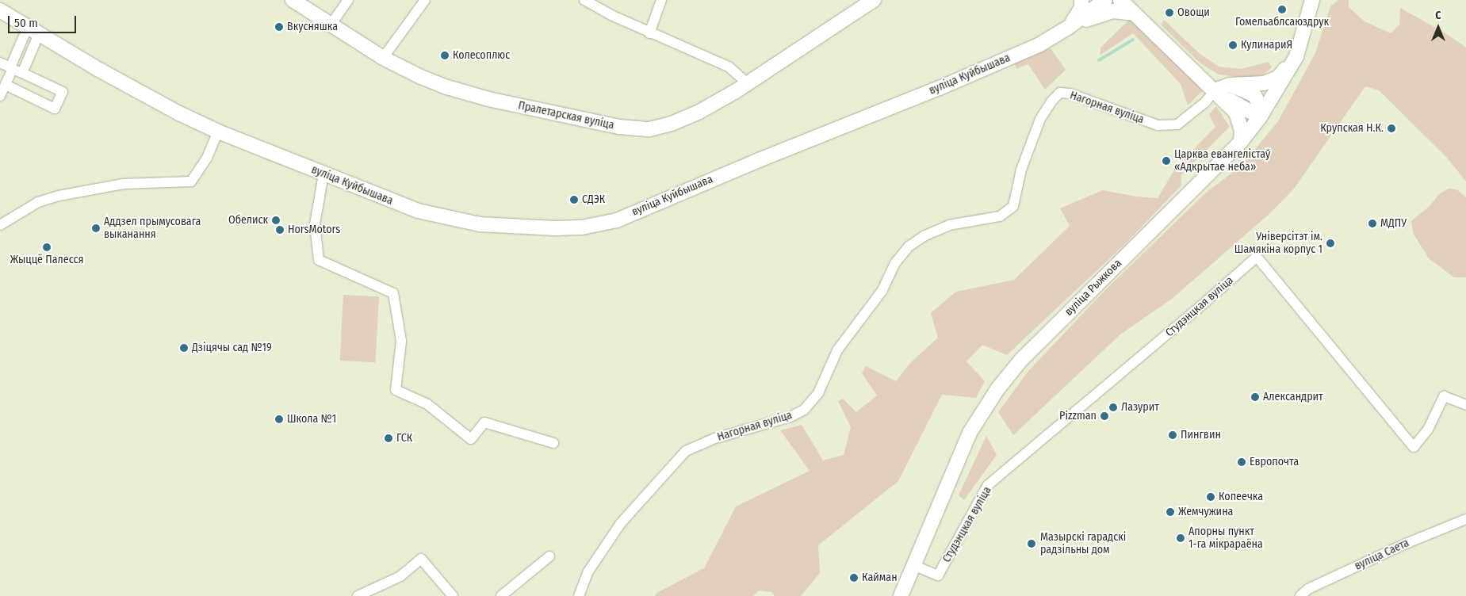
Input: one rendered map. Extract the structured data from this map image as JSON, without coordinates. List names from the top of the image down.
{
  "streets": {
    "main road": ["вуліца Куйбышава", "Пралетарская вуліца", "вуліца Рыжкова"],
    "street": ["Нагорная вуліца", "Студэнцкая вуліца", "вуліца Саета"]
  },
  "crossings": [
    ["вуліца Рыжкова", "Студэнцкая вуліца"]
  ],
  "places": [
    "Гомельаблсаюздрук",
    "Овощи",
    "Вкусняшка",
    "КулинариЯ",
    "Колесоплюс",
    "Крупская Н.К.",
    "Царква евангелістаў «Адкрытае неба»",
    "СДЭК",
    "Обелиск",
    "МДПУ",
    "Аддзел прымусовага выканання",
    "HorsMotors",
    "Універсітэт ім. Шамякіна корпус 1",
    "Жыццё Палесся",
    "Дзіцячы сад №19",
    "Александрит",
    "Лазурит",
    "Pizzman",
    "Школа №1",
    "Пингвин",
    "ГСК",
    "Европочта",
    "Копеечка",
    "Жемчужина",
    "Апорны пункт 1-га мікрараёна",
    "Мазырскі гарадскі радзільны дом",
    "Кайман"
  ],
  "scale_bar": "50 m",
  "north": "top"
}
